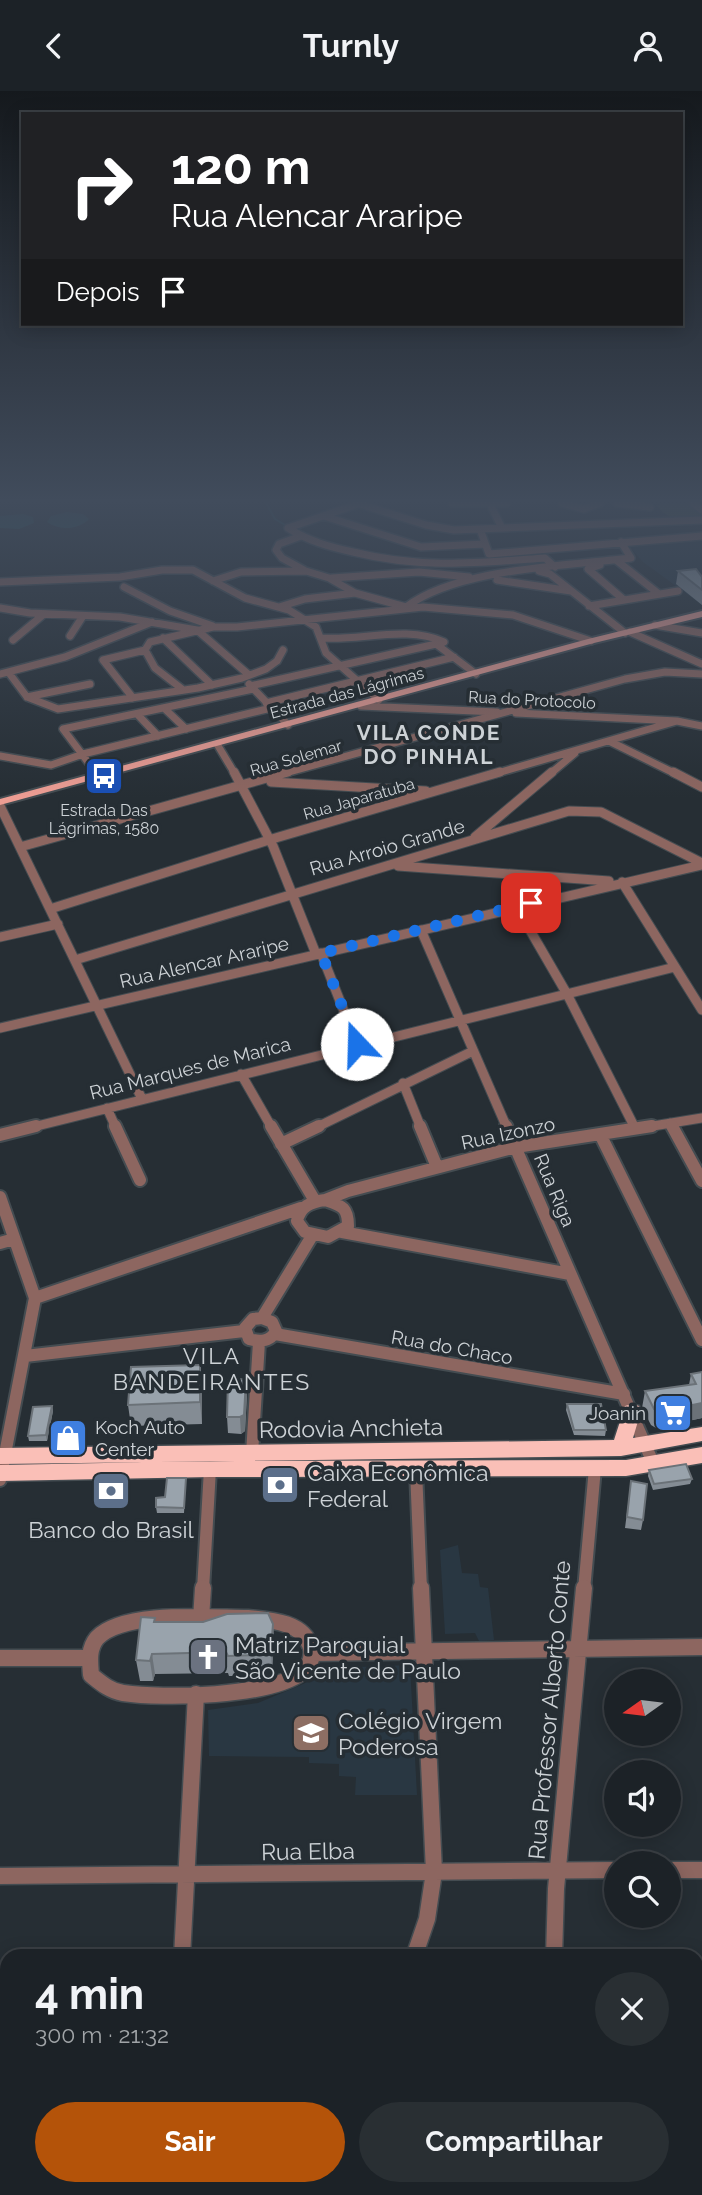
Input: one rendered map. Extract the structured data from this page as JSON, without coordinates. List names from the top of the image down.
{
  "streets": {
    "highway": ["Rodovia Anchieta"],
    "main road": ["Estrada das Lágrimas"],
    "street": [
      "Rua do Protocolo",
      "Rua Solemar",
      "Rua Japaratuba",
      "Rua Arroio Grande",
      "Rua Alencar Araripe",
      "Rua Marques de Marica",
      "Rua Izonzo",
      "Rua Riga",
      "Rua do Chaco",
      "Rua Professor Alberto Conte",
      "Rua Elba"
    ]
  },
  "crossings": [
    ["Estrada das Lágrimas", "Rua do Protocolo"],
    ["Rua do Protocolo", "Rua Solemar"],
    ["Rua do Protocolo", "Rua Japaratuba"],
    ["Rua Arroio Grande", "Rua Alencar Araripe"],
    ["Rua Alencar Araripe", "Rua Riga"],
    ["Rua Marques de Marica", "Rua Riga"],
    ["Rua Izonzo", "Rua Riga"],
    ["Rua Riga", "Rua do Chaco"],
    ["Rua Riga", "Rodovia Anchieta"],
    ["Rodovia Anchieta", "Rua Professor Alberto Conte"],
    ["Rua Professor Alberto Conte", "Rua Elba"]
  ],
  "districts": ["VILA CONDE DO PINHAL", "VILA BANDEIRANTES"],
  "places": {
    "bus stop": ["Estrada Das Lágrimas, 1580"],
    "supermarket": ["Joanin"],
    "shop": ["Koch Auto Center"],
    "bank": ["Caixa Econômica Federal", "Banco do Brasil"],
    "church": ["Matriz Paroquial São Vicente de Paulo"],
    "school or university": ["Colégio Virgem Poderosa"]
  },
  "north": "left",
  "page": {
    "header": "Turnly",
    "turn": ["120 m", "Rua Alencar Araripe"],
    "then": "Depois",
    "heading": ["4 min", "300 m · 21:32"],
    "buttons": ["Sair", "Compartilhar"]
  }
}
